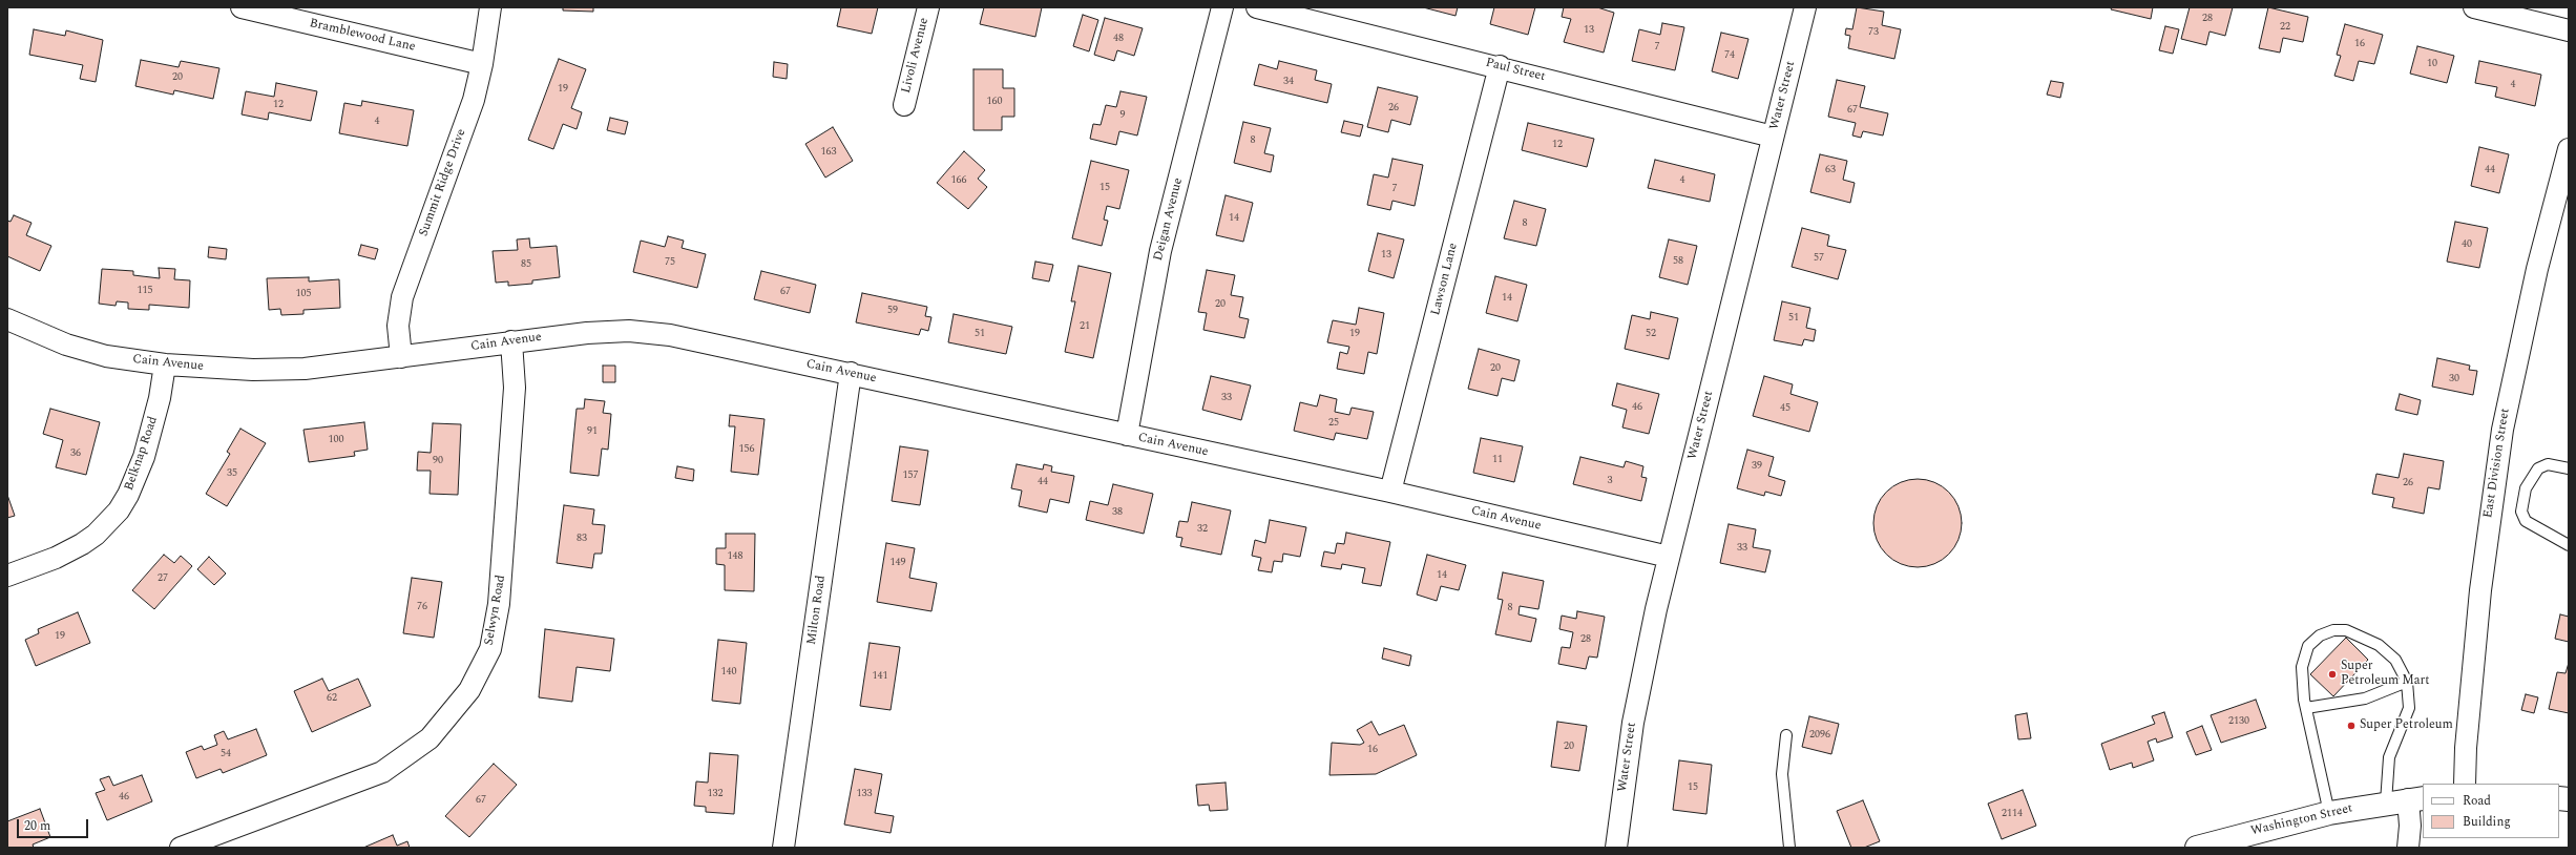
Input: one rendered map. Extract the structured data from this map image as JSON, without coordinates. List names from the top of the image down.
{
  "streets": {
    "main road": ["Washington Street"],
    "street": [
      "Bramblewood Lane",
      "Livoli Avenue",
      "Paul Street",
      "Water Street",
      "Summit Ridge Drive",
      "Deigan Avenue",
      "Lawson Lane",
      "Cain Avenue",
      "Belknap Road",
      "East Division Street",
      "Selwyn Road",
      "Milton Road"
    ]
  },
  "crossings": [
    ["Bramblewood Lane", "Summit Ridge Drive"],
    ["Paul Street", "Water Street"],
    ["Paul Street", "Lawson Lane"],
    ["Water Street", "Cain Avenue"],
    ["Summit Ridge Drive", "Cain Avenue"],
    ["Deigan Avenue", "Cain Avenue"],
    ["Lawson Lane", "Cain Avenue"],
    ["Cain Avenue", "Belknap Road"],
    ["Cain Avenue", "Selwyn Road"],
    ["Cain Avenue", "Milton Road"]
  ],
  "places": ["Super Petroleum Mart", "Super Petroleum"],
  "house_numbers": [
    "28",
    "22",
    "13",
    "73",
    "48",
    "16",
    "7",
    "74",
    "10",
    "20",
    "34",
    "4",
    "19",
    "160",
    "12",
    "26",
    "67",
    "9",
    "4",
    "8",
    "12",
    "163",
    "63",
    "44",
    "166",
    "4",
    "15",
    "7",
    "14",
    "8",
    "40",
    "13",
    "57",
    "58",
    "75",
    "85",
    "115",
    "67",
    "105",
    "14",
    "20",
    "59",
    "51",
    "21",
    "51",
    "19",
    "52",
    "20",
    "30",
    "33",
    "46",
    "45",
    "25",
    "91",
    "100",
    "156",
    "36",
    "11",
    "90",
    "39",
    "35",
    "157",
    "3",
    "44",
    "26",
    "38",
    "32",
    "83",
    "33",
    "148",
    "149",
    "14",
    "27",
    "76",
    "8",
    "19",
    "28",
    "140",
    "141",
    "62",
    "2130",
    "2096",
    "20",
    "16",
    "54",
    "15",
    "132",
    "133",
    "46",
    "67",
    "2114"
  ],
  "legend": ["Road", "Building"],
  "scale_bar": "20 m"
}
